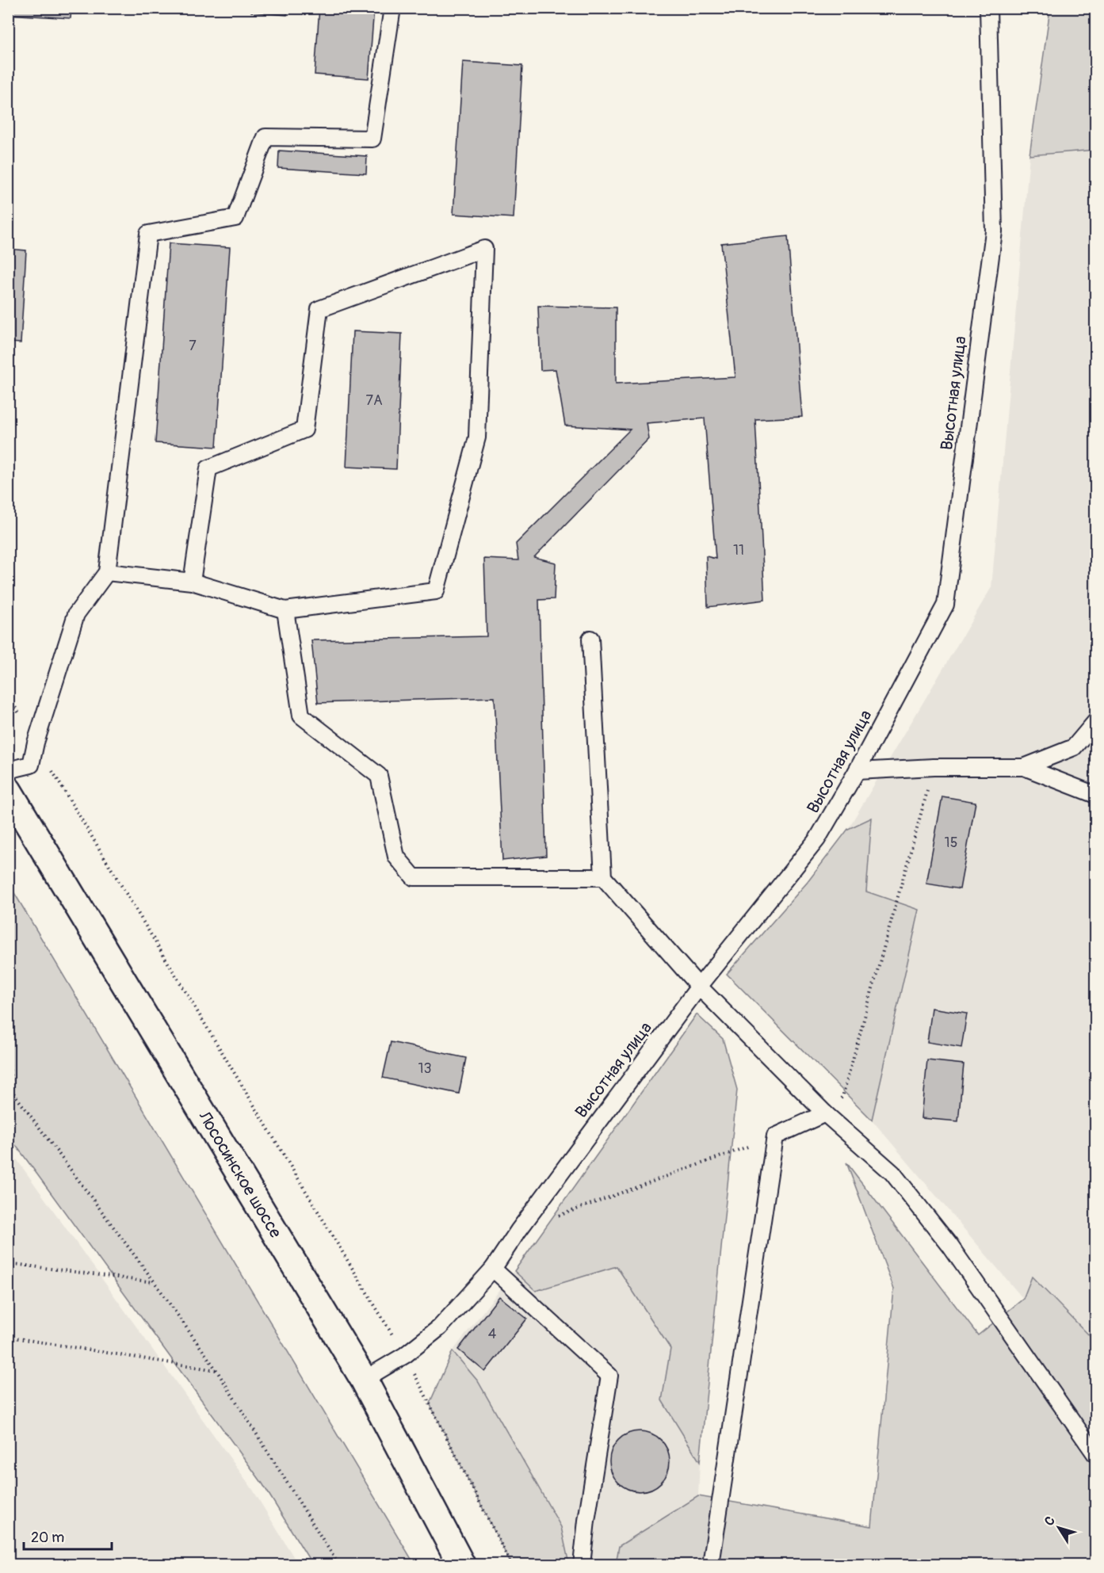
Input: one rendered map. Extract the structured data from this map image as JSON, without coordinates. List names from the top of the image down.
{
  "streets": {
    "main road": ["Лососинское шоссе"],
    "lane": ["Высотная улица"]
  },
  "crossings": [
    ["Высотная улица", "Лососинское шоссе"]
  ],
  "house_numbers": [
    "7",
    "7А",
    "11",
    "15",
    "13",
    "4"
  ],
  "scale_bar": "20 m",
  "north": "top left"
}
